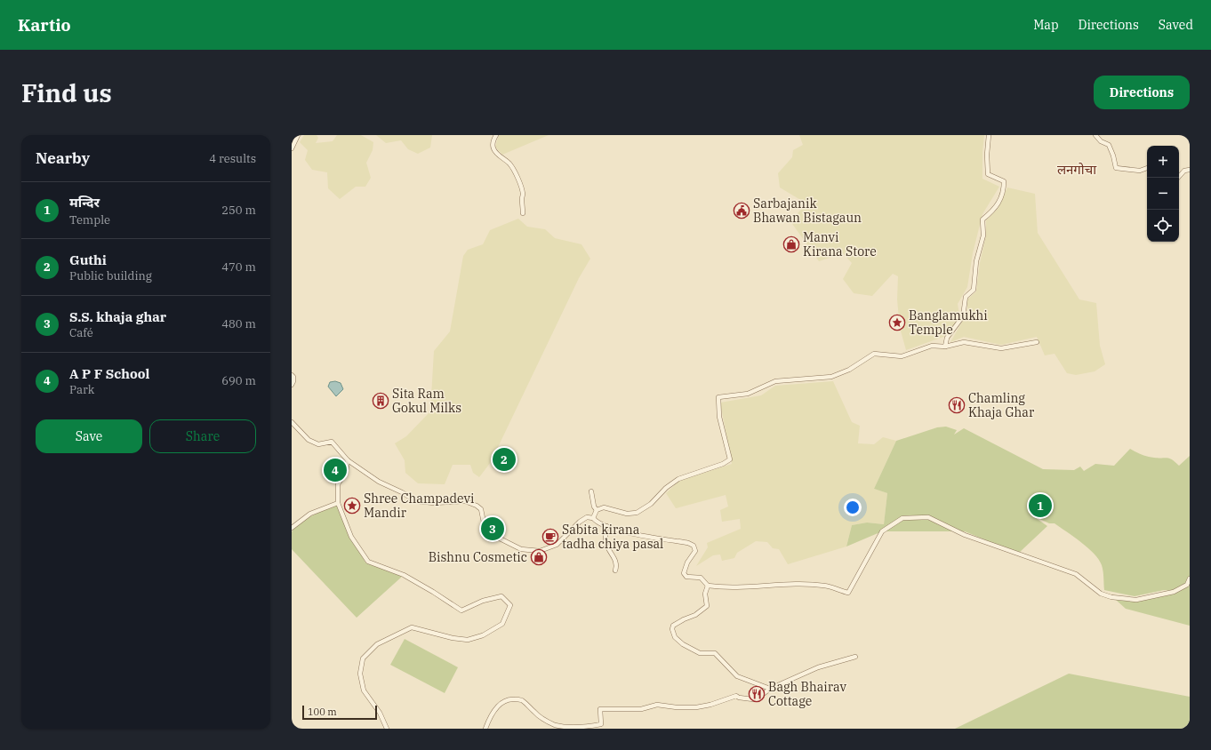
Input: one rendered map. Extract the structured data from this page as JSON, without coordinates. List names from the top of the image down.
{
  "districts": ["लनगोचा"],
  "places": {
    "public building": ["Sarbajanik Bhawan Bistagaun"],
    "shop": ["Manvi Kirana Store", "Bishnu Cosmetic"],
    "place": ["Banglamukhi Temple", "Shree Champadevi Mandir"],
    "building": ["Sita Ram Gokul Milks"],
    "restaurant": ["Chamling Khaja Ghar", "Bagh Bhairav Cottage"],
    "cafe": ["Sabita kirana tadha chiya pasal"]
  },
  "scale_bar": "100 m",
  "page": {
    "header": "Kartio",
    "nav": ["Map", "Directions", "Saved"],
    "buttons": [
      "Directions",
      ["Save", "Share"]
    ],
    "title": "Find us",
    "heading": ["Nearby", "4 results"],
    "map_buttons": ["+", "−"],
    "list": [
      {
        "mark": "1",
        "name": "मन्दिर",
        "note": "Temple",
        "value": "250 m"
      },
      {
        "mark": "2",
        "name": "Guthi",
        "note": "Public building",
        "value": "470 m"
      },
      {
        "mark": "3",
        "name": "S.S. khaja ghar",
        "note": "Café",
        "value": "480 m"
      },
      {
        "mark": "4",
        "name": "A P F School",
        "note": "Park",
        "value": "690 m"
      }
    ],
    "pins": [
      "2",
      "4",
      "1",
      "3"
    ],
    "scale": "100 m"
  }
}
